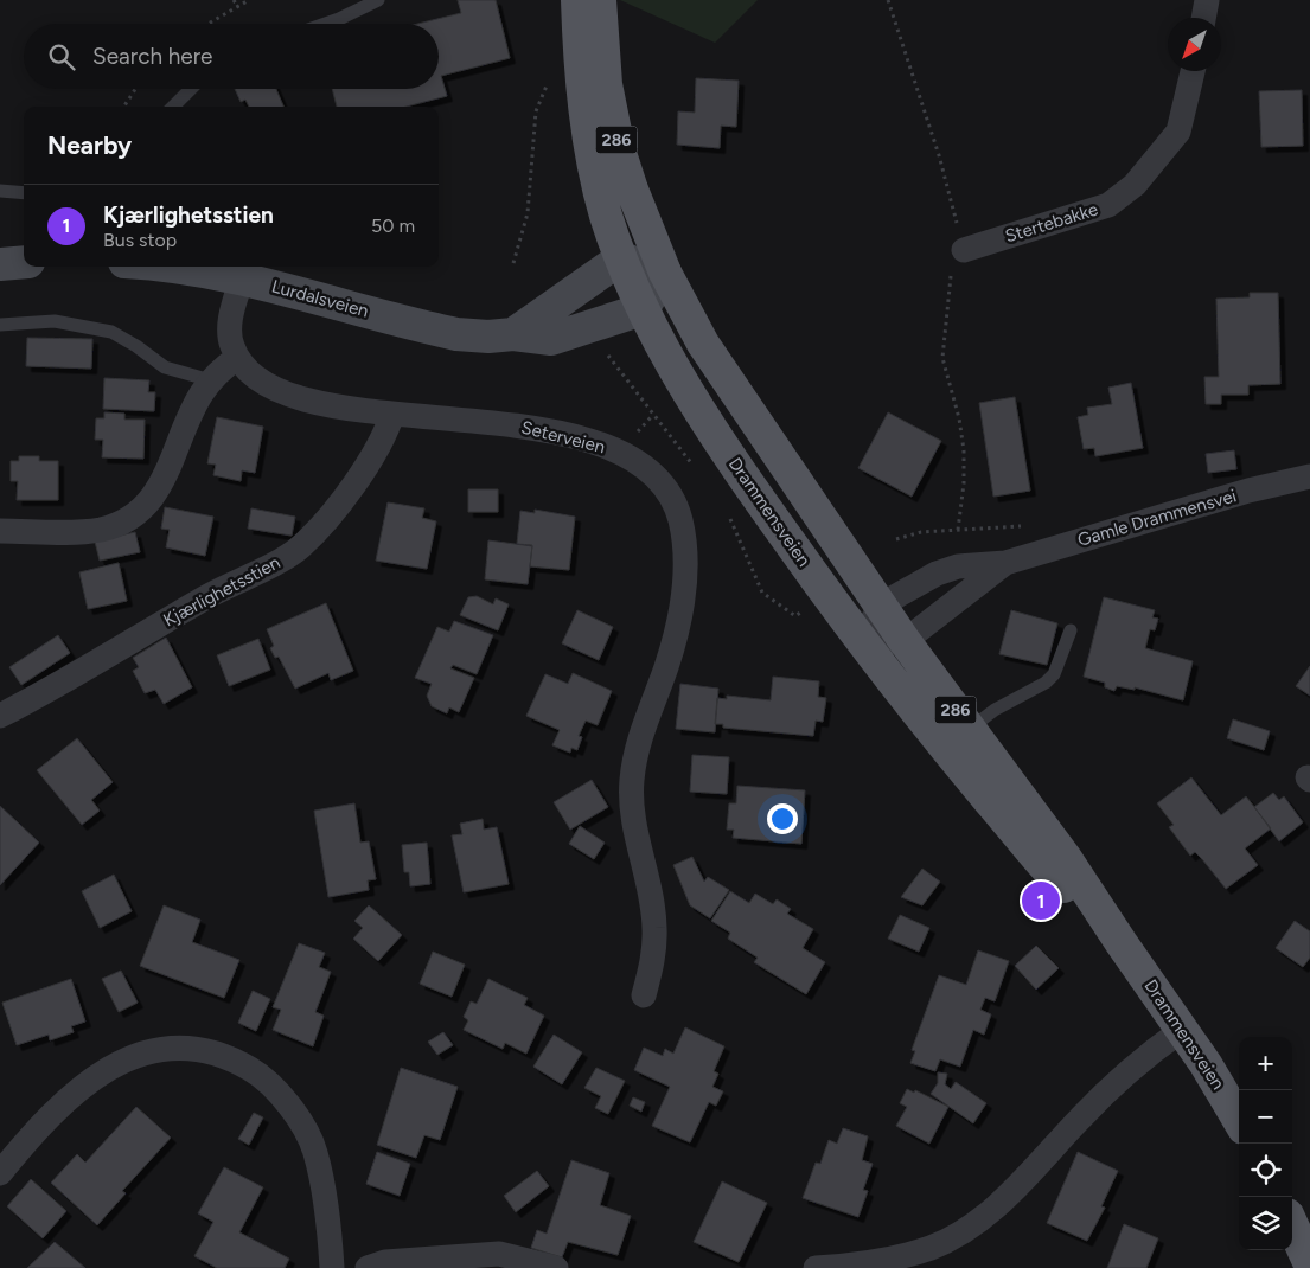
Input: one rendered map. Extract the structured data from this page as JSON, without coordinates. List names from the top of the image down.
{
  "streets": {
    "main road": ["286", "Lurdalsveien", "Drammensveien"],
    "street": [
      "Stertebakke",
      "Seterveien",
      "Gamle Drammensvei",
      "Kjærlighetsstien"
    ]
  },
  "crossings": [
    ["Lurdalsveien", "Seterveien"],
    ["Lurdalsveien", "Drammensveien"],
    ["Seterveien", "Kjærlighetsstien"],
    ["Drammensveien", "Gamle Drammensvei"]
  ],
  "north": "bottom left",
  "page": {
    "search": "Search here",
    "heading": "Nearby",
    "list": [
      {
        "mark": "1",
        "name": "Kjærlighetsstien",
        "note": "Bus stop",
        "value": "50 m"
      }
    ],
    "pins": "1",
    "map_buttons": ["+", "−"]
  }
}
